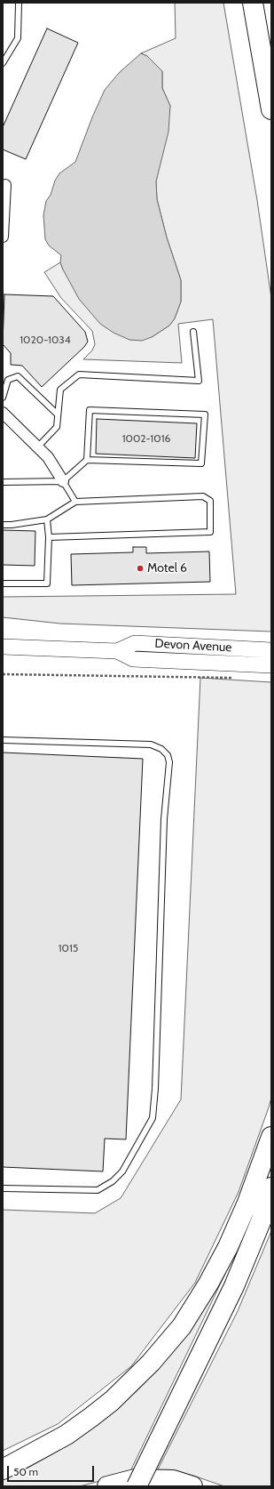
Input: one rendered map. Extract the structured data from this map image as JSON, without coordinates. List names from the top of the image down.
{
  "streets": {
    "main road": ["Devon Avenue"]
  },
  "places": ["Motel 6"],
  "house_numbers": ["1020-1034", "1002-1016", "1015"],
  "scale_bar": "50 m"
}
